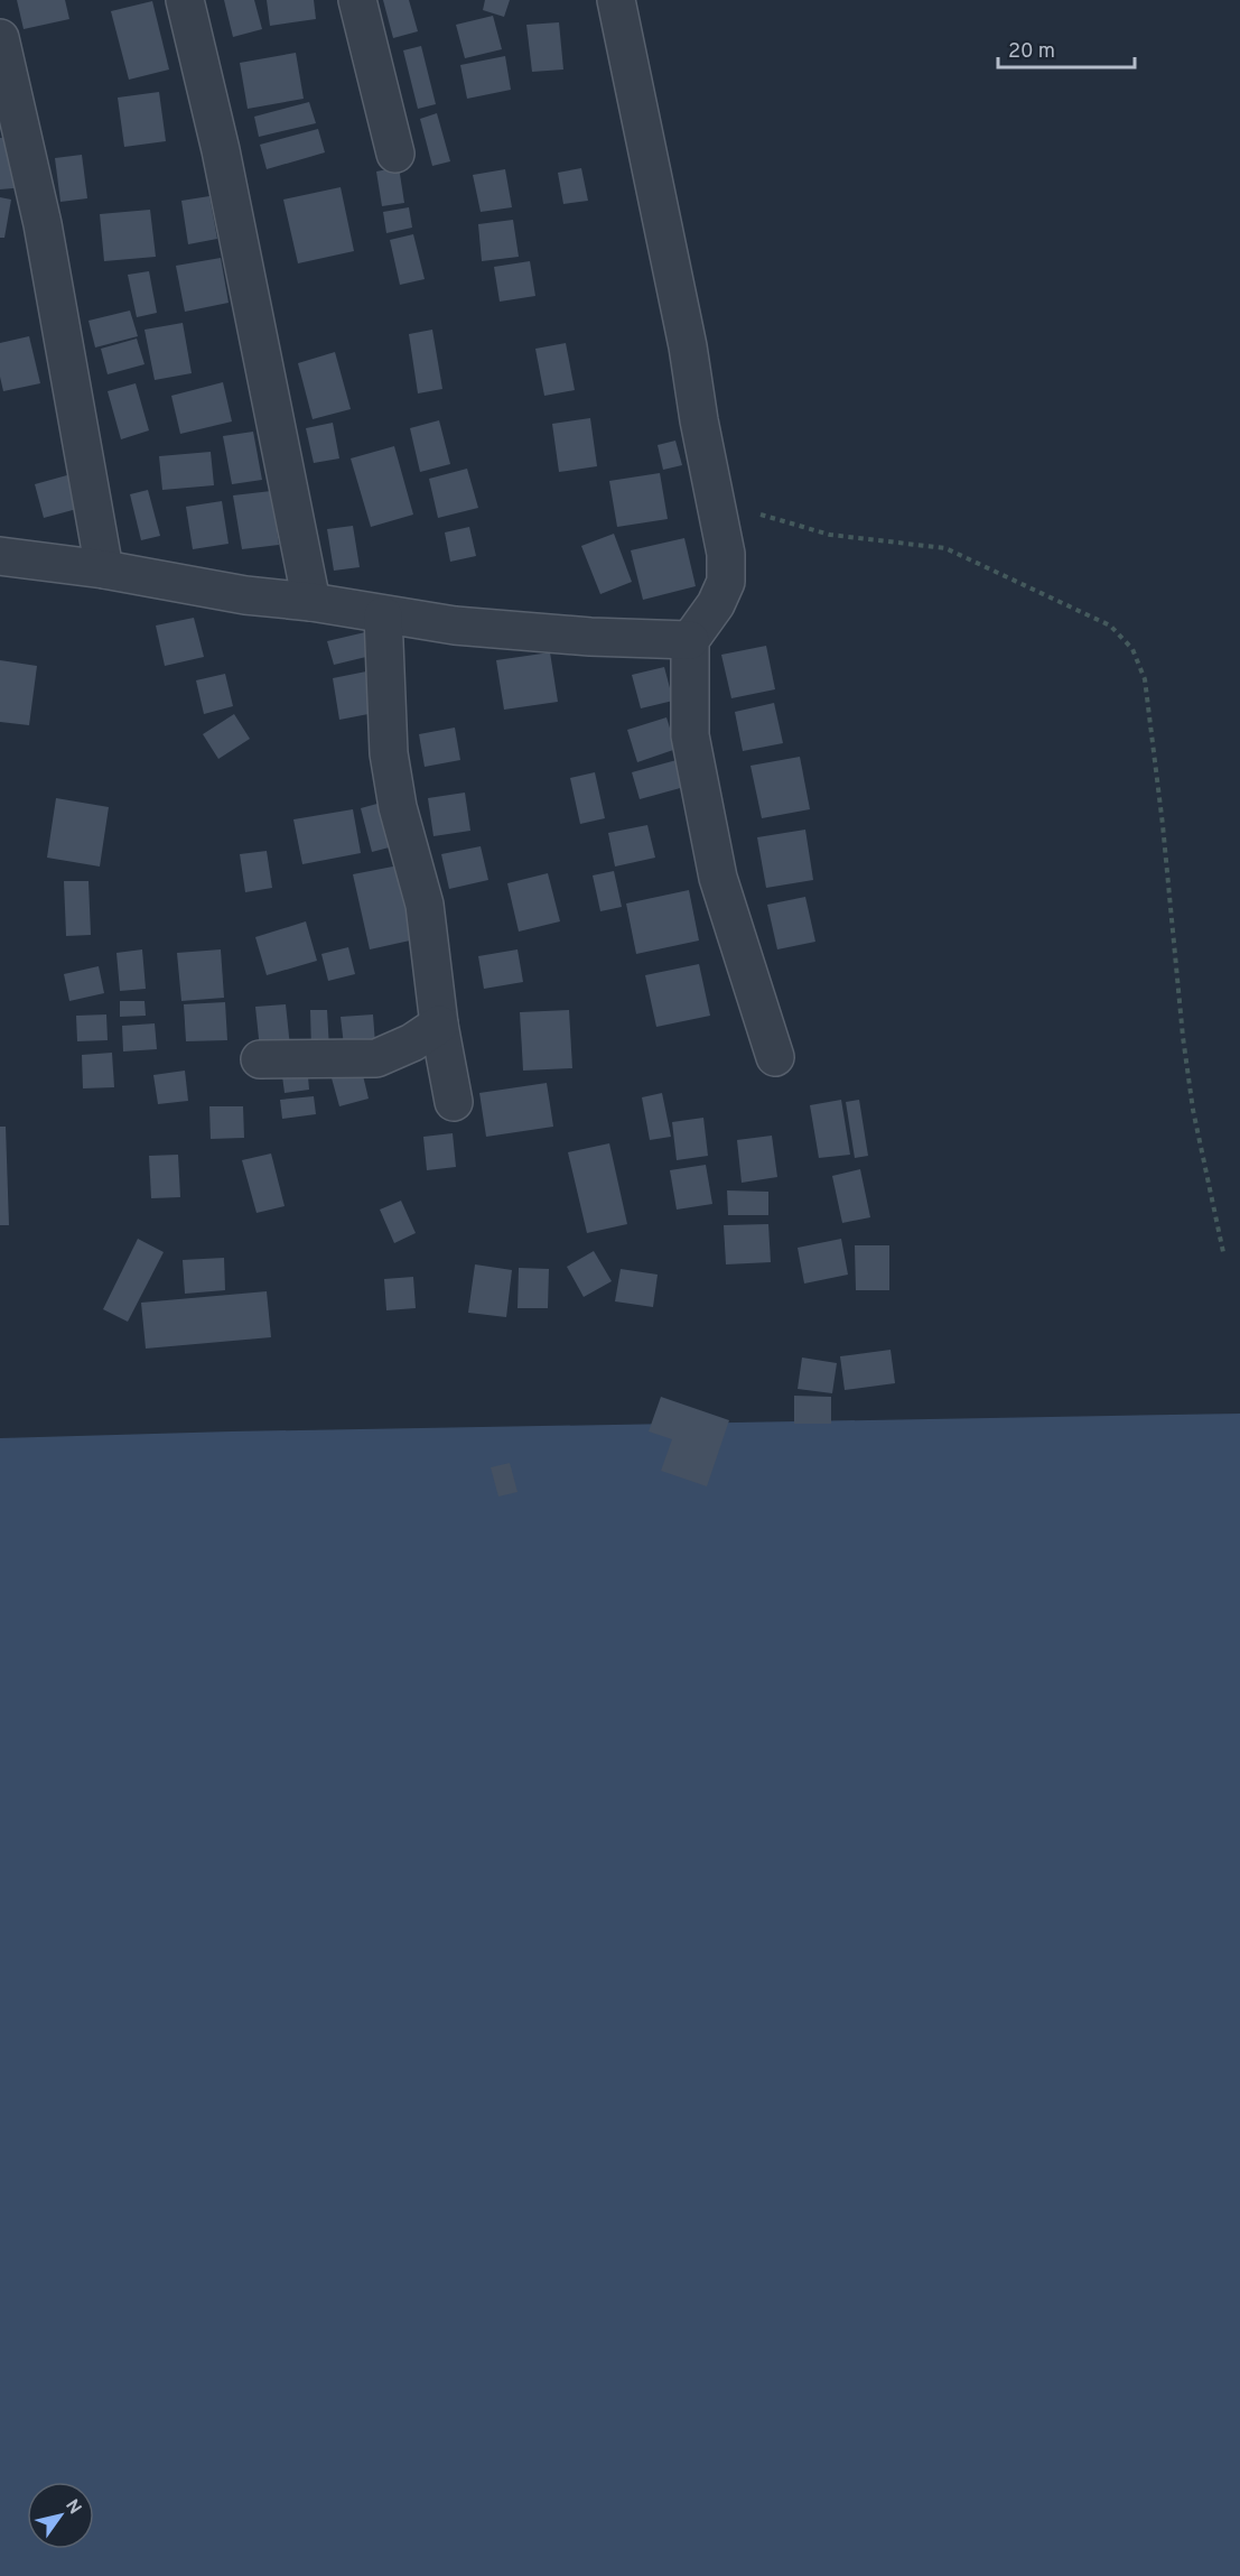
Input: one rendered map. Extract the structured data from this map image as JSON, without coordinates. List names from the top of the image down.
{
  "scale_bar": "20 m",
  "north": "top right"
}
